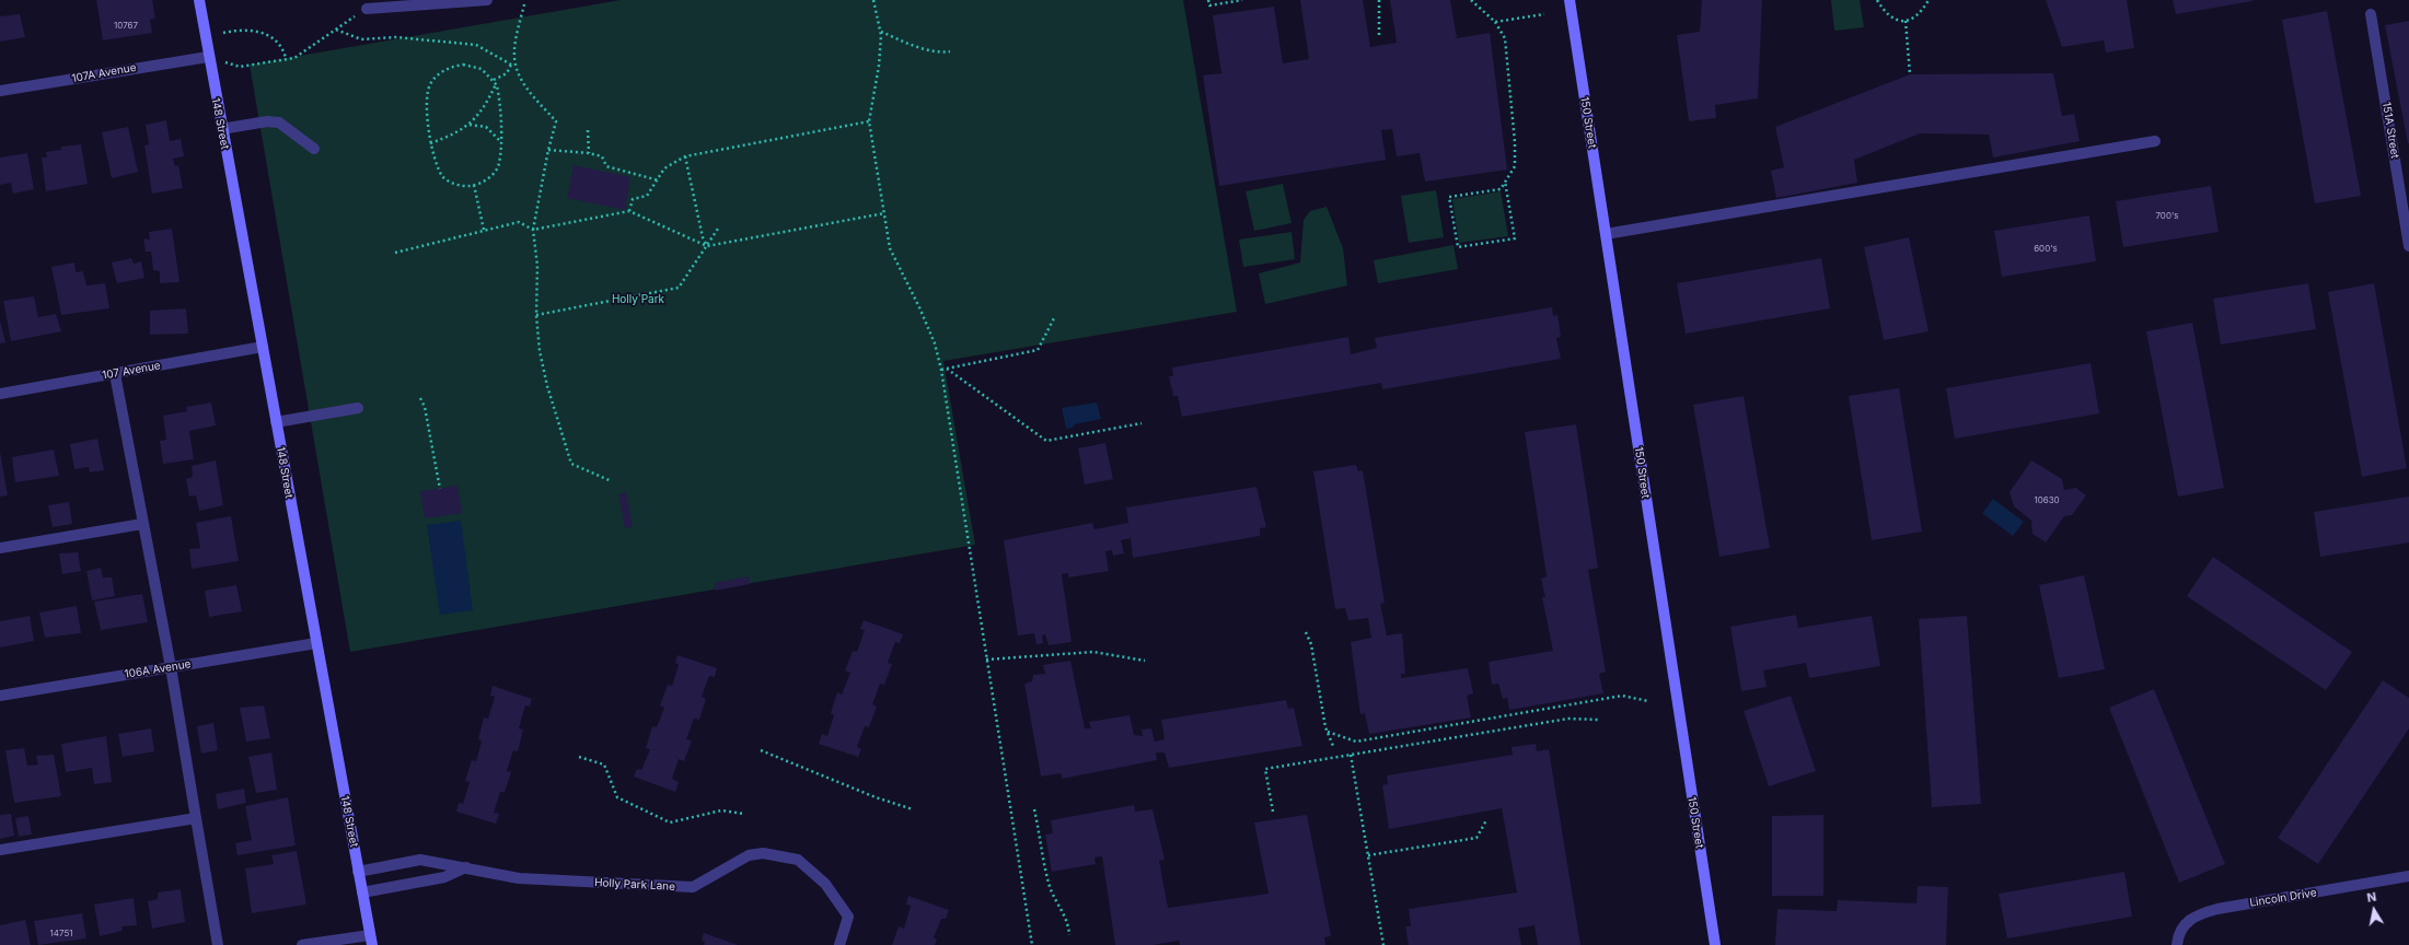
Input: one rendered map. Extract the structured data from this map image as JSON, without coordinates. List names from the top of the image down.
{
  "streets": {
    "main road": ["150 Street", "148 Street"],
    "street": [
      "107A Avenue",
      "151A Street",
      "107 Avenue",
      "106A Avenue",
      "Holly Park Lane",
      "Lincoln Drive"
    ]
  },
  "crossings": [
    ["107A Avenue", "148 Street"],
    ["148 Street", "107 Avenue"],
    ["148 Street", "106A Avenue"],
    ["148 Street", "Holly Park Lane"]
  ],
  "parks": ["Holly Park"],
  "house_numbers": [
    "10767",
    "700's",
    "600's",
    "10630",
    "14751"
  ],
  "north": "top"
}
